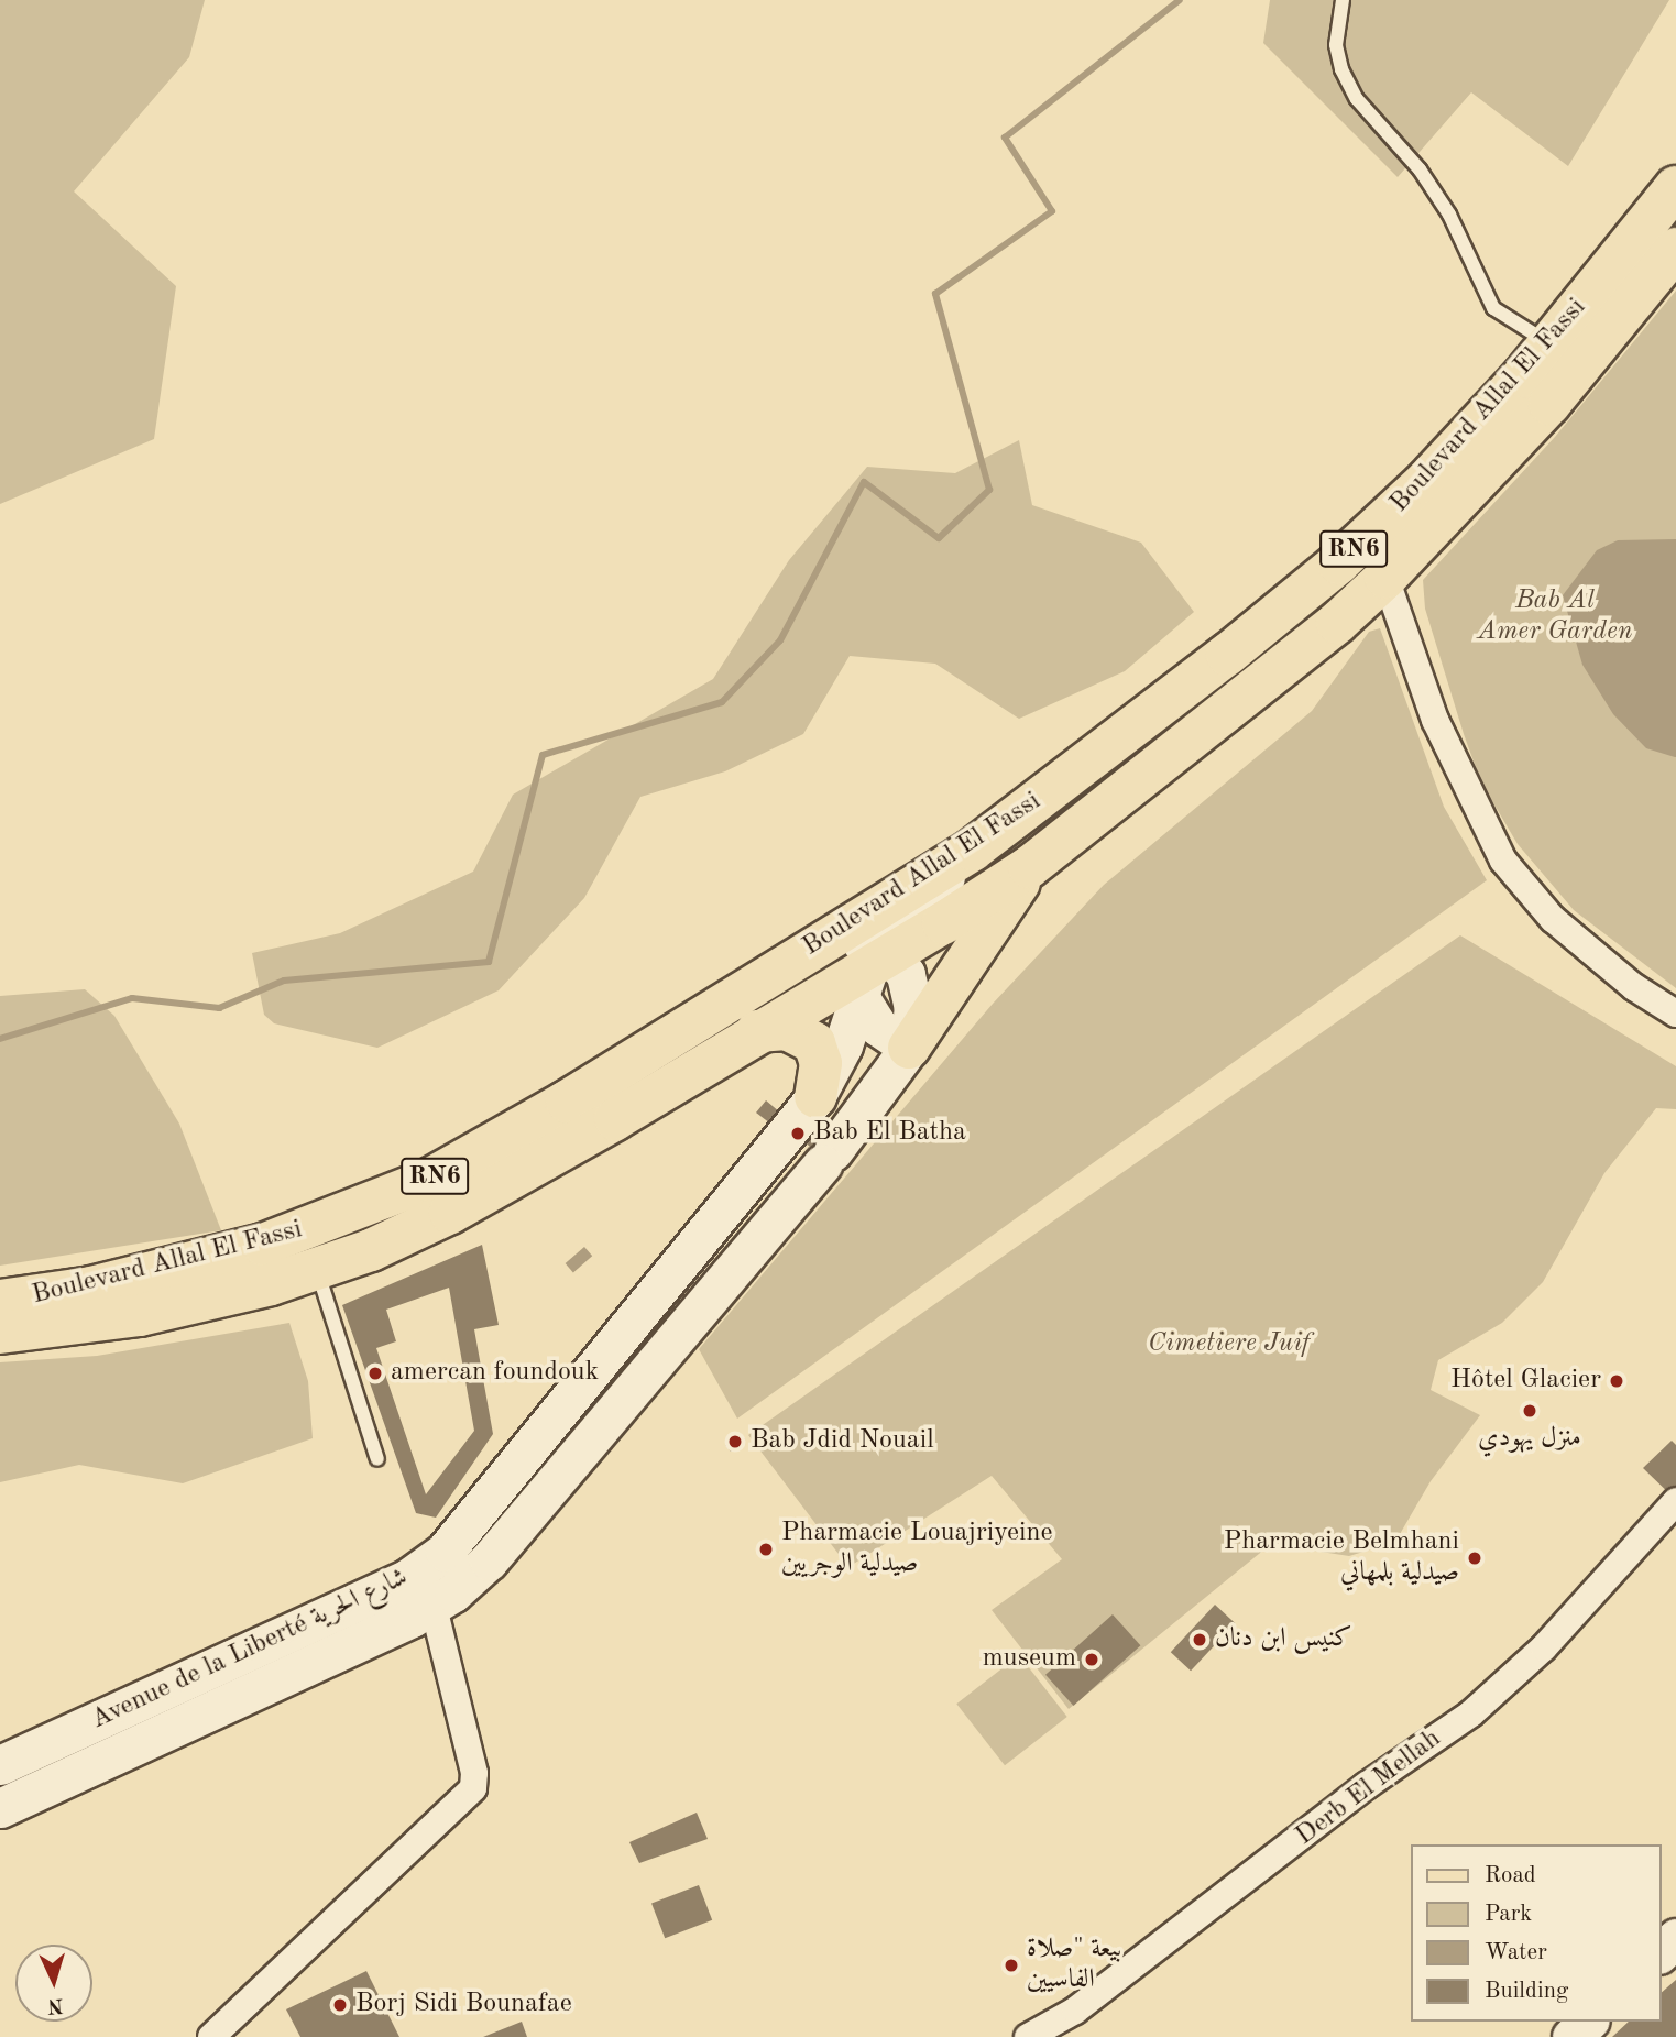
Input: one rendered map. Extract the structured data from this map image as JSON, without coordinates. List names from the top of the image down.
{
  "streets": {
    "main road": ["Boulevard Allal El Fassi", "RN6", "Avenue de la Liberté شارع الحرية"],
    "street": ["Derb El Mellah"]
  },
  "crossings": [
    ["Boulevard Allal El Fassi", "Avenue de la Liberté شارع الحرية"]
  ],
  "parks": ["Bab Al Amer Garden", "Cimetiere Juif"],
  "places": [
    "Bab El Batha",
    "amercan foundouk",
    "Hôtel Glacier",
    "منزل يهودي",
    "Bab Jdid Nouail",
    "Pharmacie Louajriyeine صيدلية الوجريين",
    "Pharmacie Belmhani صيدلية بلمهاني",
    "كنيس ابن دنان",
    "museum",
    "بيعة \"صلاة الفاسيين",
    "Borj Sidi Bounafae"
  ],
  "legend": [
    "Road",
    "Park",
    "Water",
    "Building"
  ],
  "north": "bottom"
}
